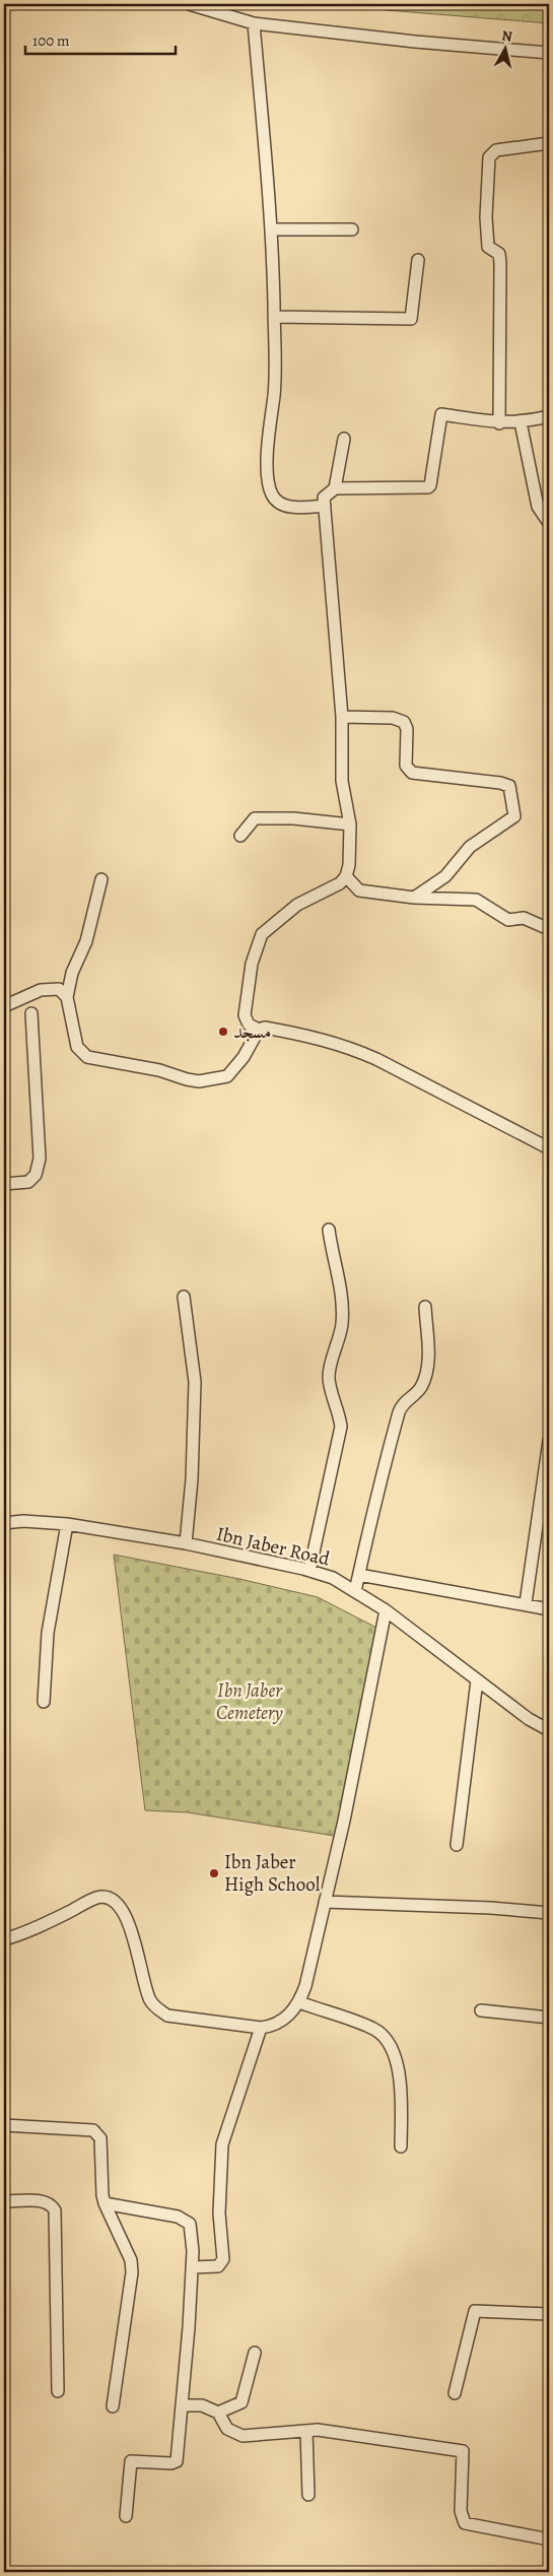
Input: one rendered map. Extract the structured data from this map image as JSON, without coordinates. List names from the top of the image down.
{
  "streets": {
    "street": ["Ibn Jaber Road"]
  },
  "parks": ["Ibn Jaber Cemetery"],
  "places": ["مسجد", "Ibn Jaber High School"],
  "scale_bar": "100 m",
  "north": "top"
}
